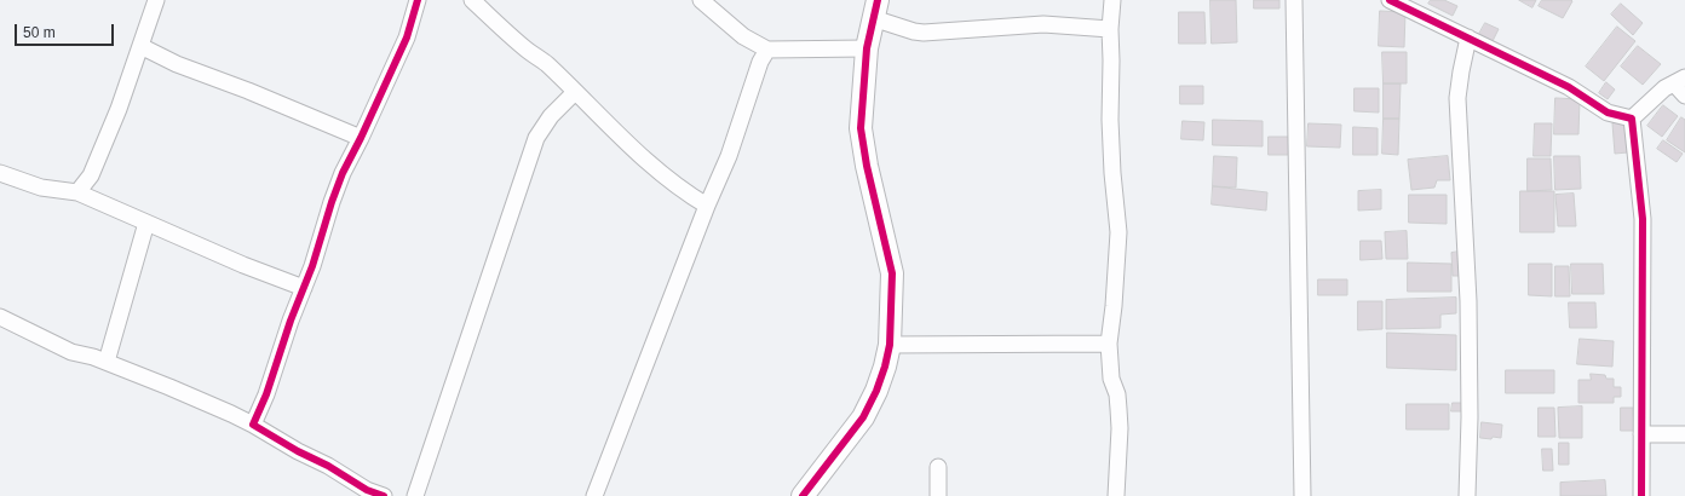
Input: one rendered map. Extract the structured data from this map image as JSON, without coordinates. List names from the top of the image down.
{
  "scale_bar": "50 m"
}
